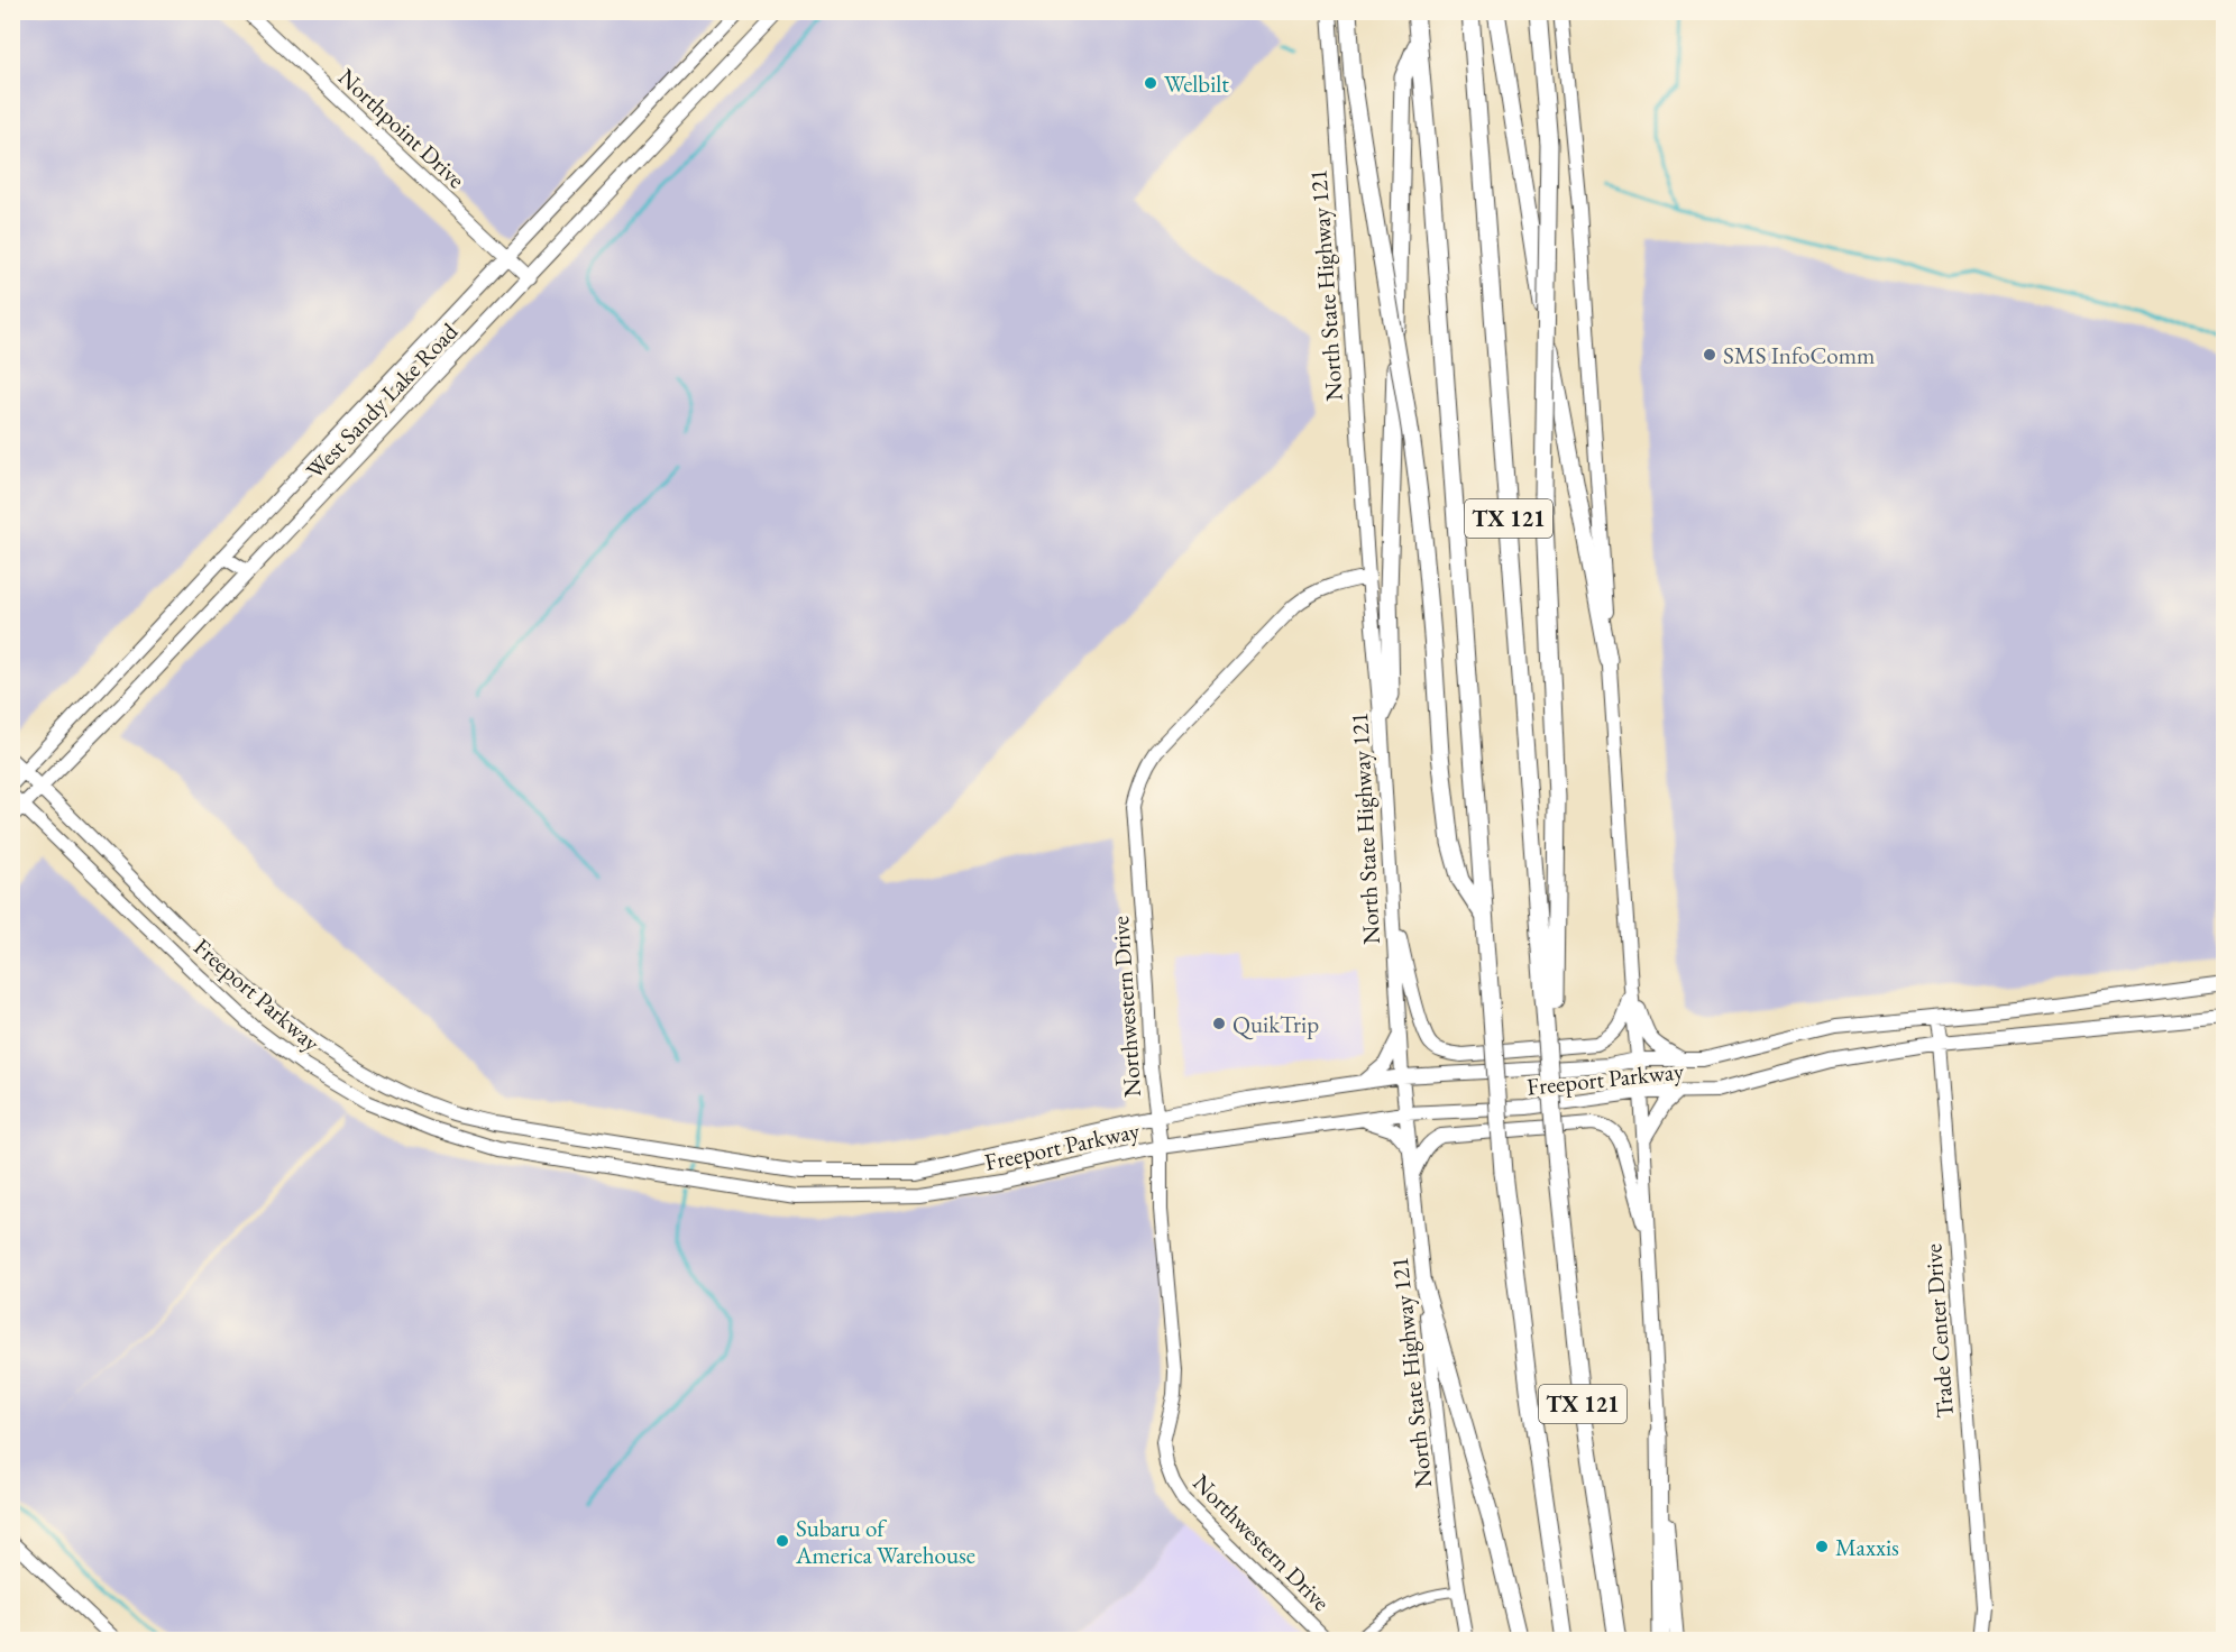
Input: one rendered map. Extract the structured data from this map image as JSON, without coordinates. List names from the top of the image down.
{
  "streets": {
    "highway": ["TX 121"],
    "main road": [
      "Northpoint Drive",
      "North State Highway 121",
      "West Sandy Lake Road",
      "Freeport Parkway",
      "Northwestern Drive",
      "Trade Center Drive"
    ]
  },
  "crossings": [
    ["Northpoint Drive", "West Sandy Lake Road"],
    ["North State Highway 121", "Freeport Parkway"],
    ["North State Highway 121", "Northwestern Drive"],
    ["West Sandy Lake Road", "Freeport Parkway"],
    ["Freeport Parkway", "Northwestern Drive"],
    ["Freeport Parkway", "Trade Center Drive"]
  ],
  "places": [
    "Welbilt",
    "SMS InfoComm",
    "QuikTrip",
    "Subaru of America Warehouse",
    "Maxxis"
  ]
}
